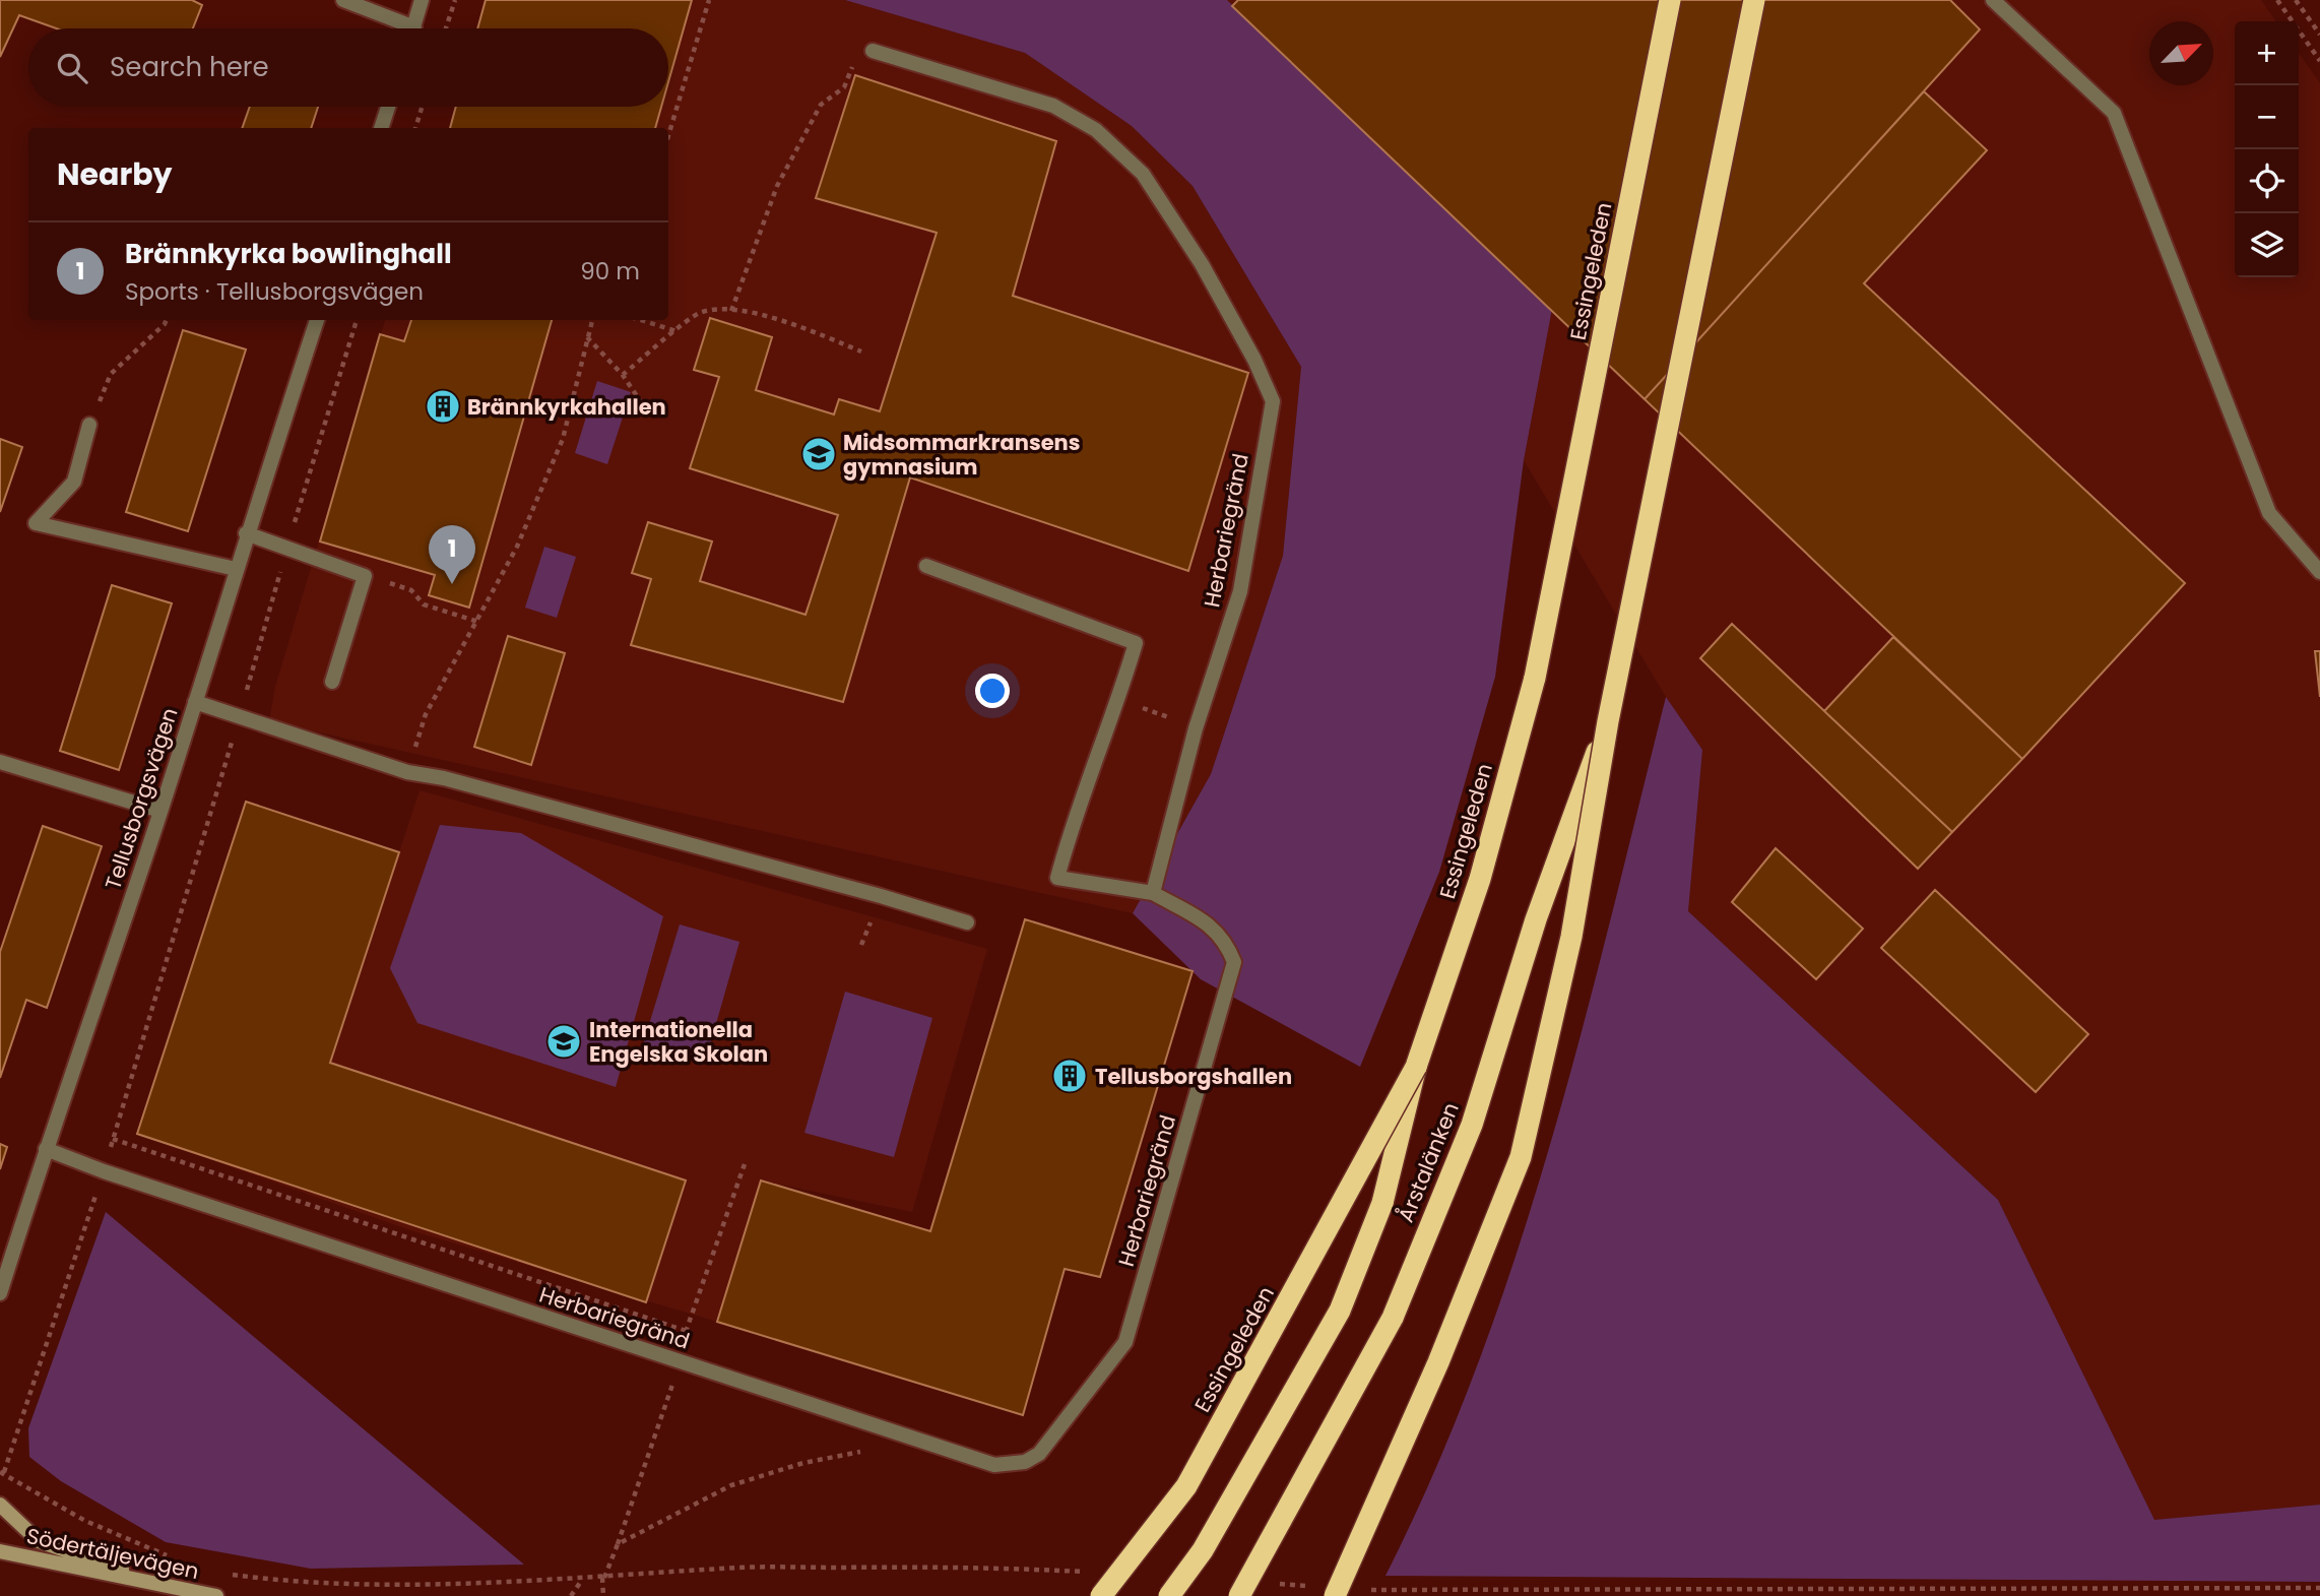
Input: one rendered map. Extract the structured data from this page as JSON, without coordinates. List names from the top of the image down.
{
  "streets": {
    "highway": ["Essingeleden", "Årstalänken"],
    "main road": ["Södertäljevägen"],
    "street": ["Herbariegränd", "Tellusborgsvägen"]
  },
  "crossings": [
    ["Essingeleden", "Årstalänken"],
    ["Herbariegränd", "Tellusborgsvägen"]
  ],
  "places": {
    "building": ["Brännkyrkahallen", "Tellusborgshallen"],
    "school or university": ["Midsommarkransens gymnasium", "Internationella Engelska Skolan"]
  },
  "north": "top right",
  "page": {
    "map_buttons": ["+", "−"],
    "search": "Search here",
    "heading": "Nearby",
    "list": [
      {
        "mark": "1",
        "name": "Brännkyrka bowlinghall",
        "note": "Sports · Tellusborgsvägen",
        "value": "90 m"
      }
    ],
    "pins": "1"
  }
}
